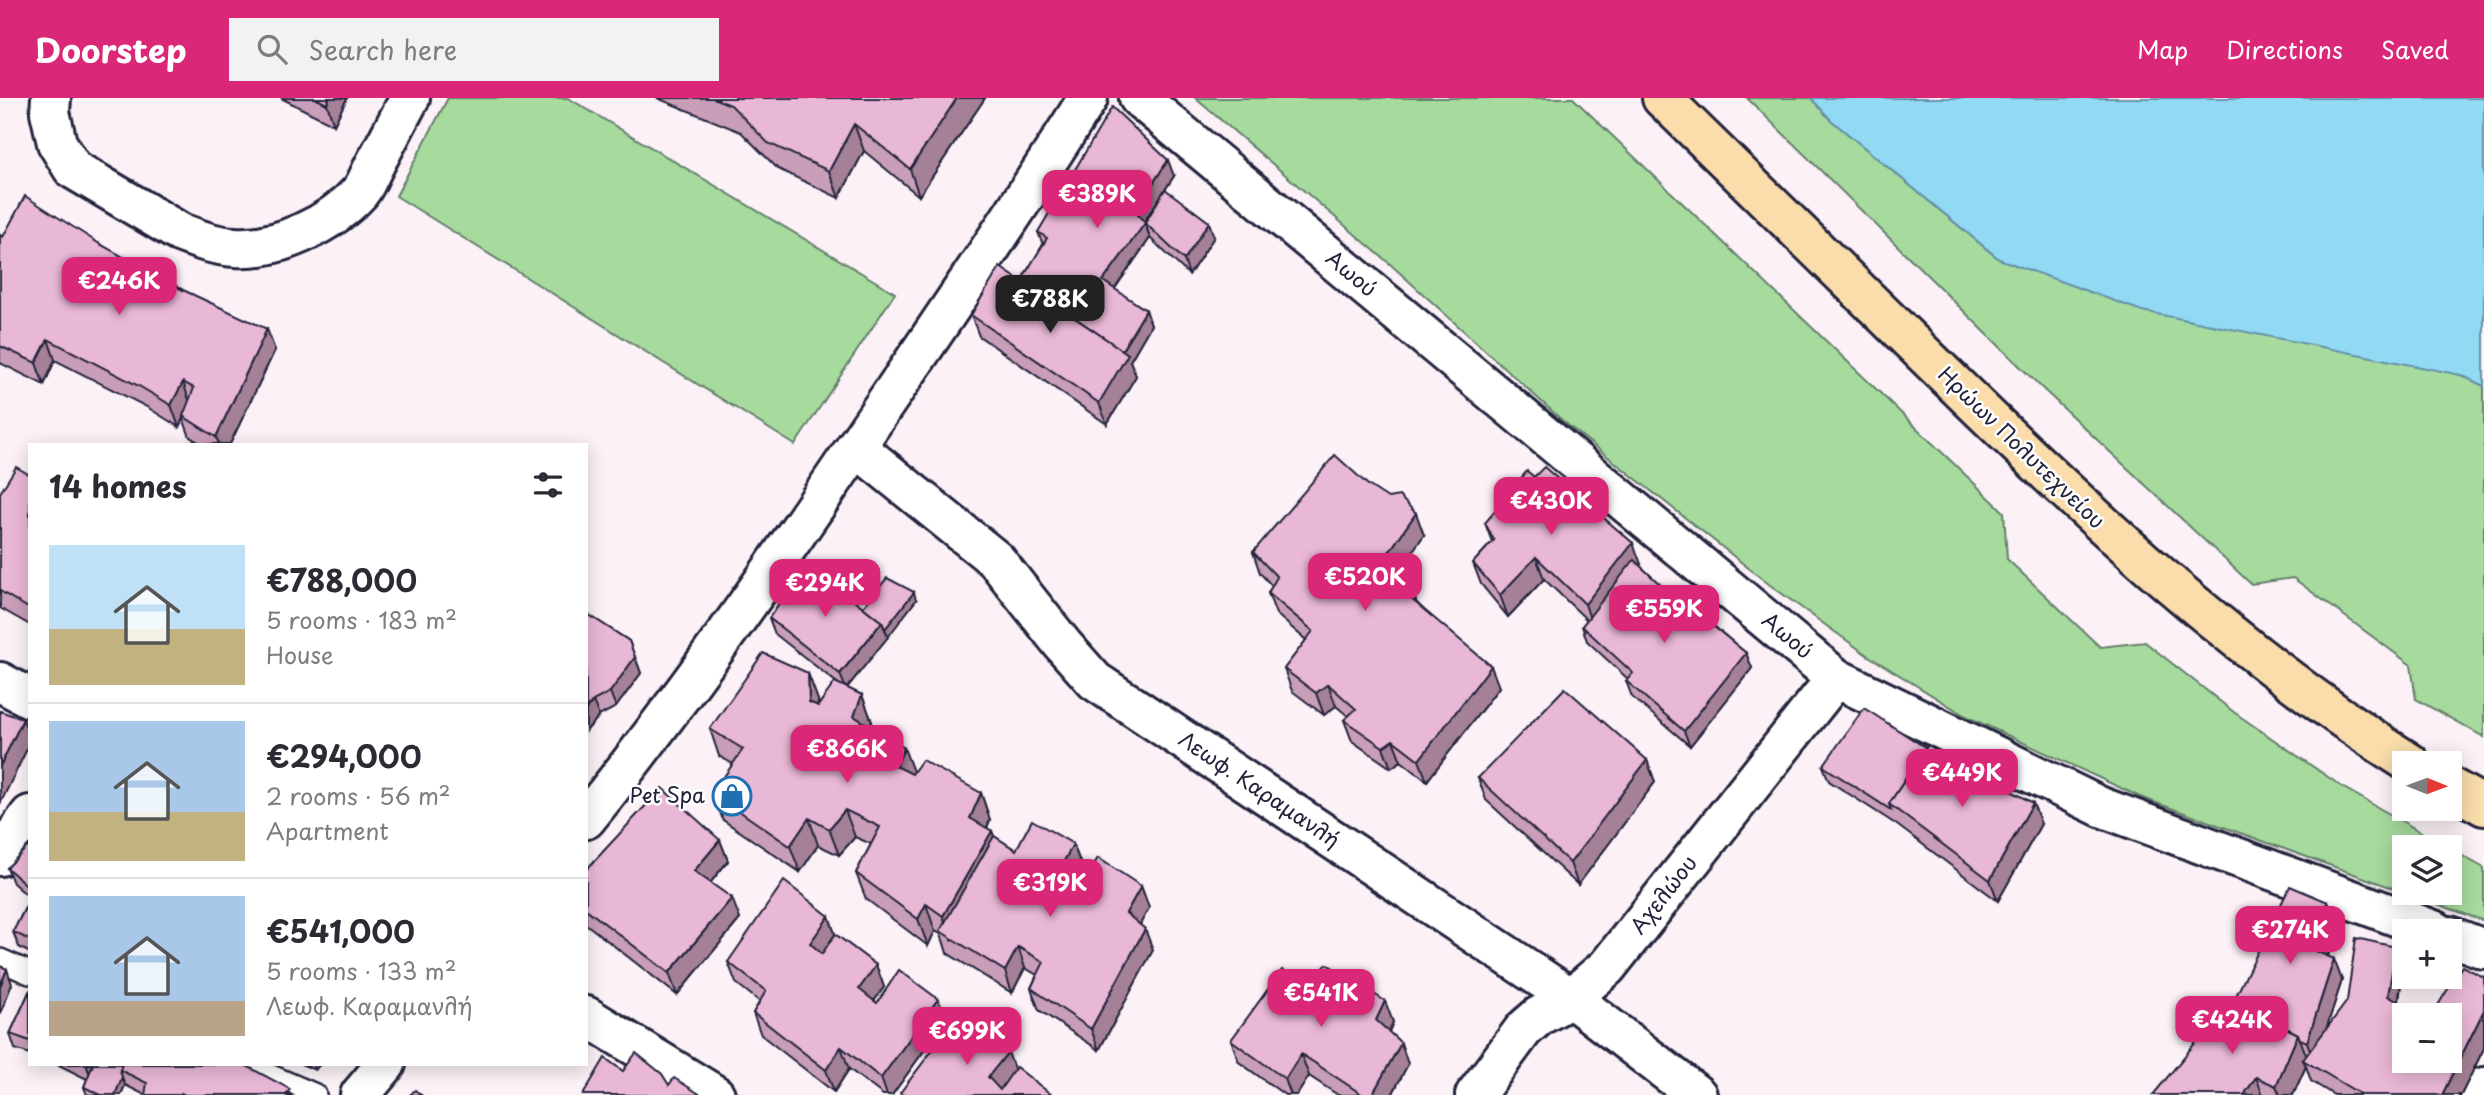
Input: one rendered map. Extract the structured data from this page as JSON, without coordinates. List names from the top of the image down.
{
  "streets": {
    "main road": ["Ηρώων Πολυτεχνείου"],
    "street": ["Αωού", "Λεωφ. Καραμανλή", "Αχελώου"]
  },
  "crossings": [
    ["Αωού", "Αχελώου"],
    ["Λεωφ. Καραμανλή", "Αχελώου"]
  ],
  "places": {
    "shop": ["Pet Spa"]
  },
  "north": "right",
  "page": {
    "header": "Doorstep",
    "search": "Search here",
    "nav": ["Map", "Directions", "Saved"],
    "price": [
      "€389K",
      "€246K",
      "€788K",
      "€430K",
      "€520K",
      "€294K",
      "€559K",
      "€866K",
      "€449K",
      "€319K",
      "€274K",
      "€541K",
      "€424K",
      "€699K"
    ],
    "heading": "14 homes",
    "list": [
      {
        "name": "€788,000",
        "note": "5 rooms · 183 m² · House"
      },
      {
        "name": "€294,000",
        "note": "2 rooms · 56 m² · Apartment"
      },
      {
        "name": "€541,000",
        "note": "5 rooms · 133 m² · Λεωφ. Καραμανλή"
      }
    ],
    "map_buttons": ["+", "−"]
  }
}
